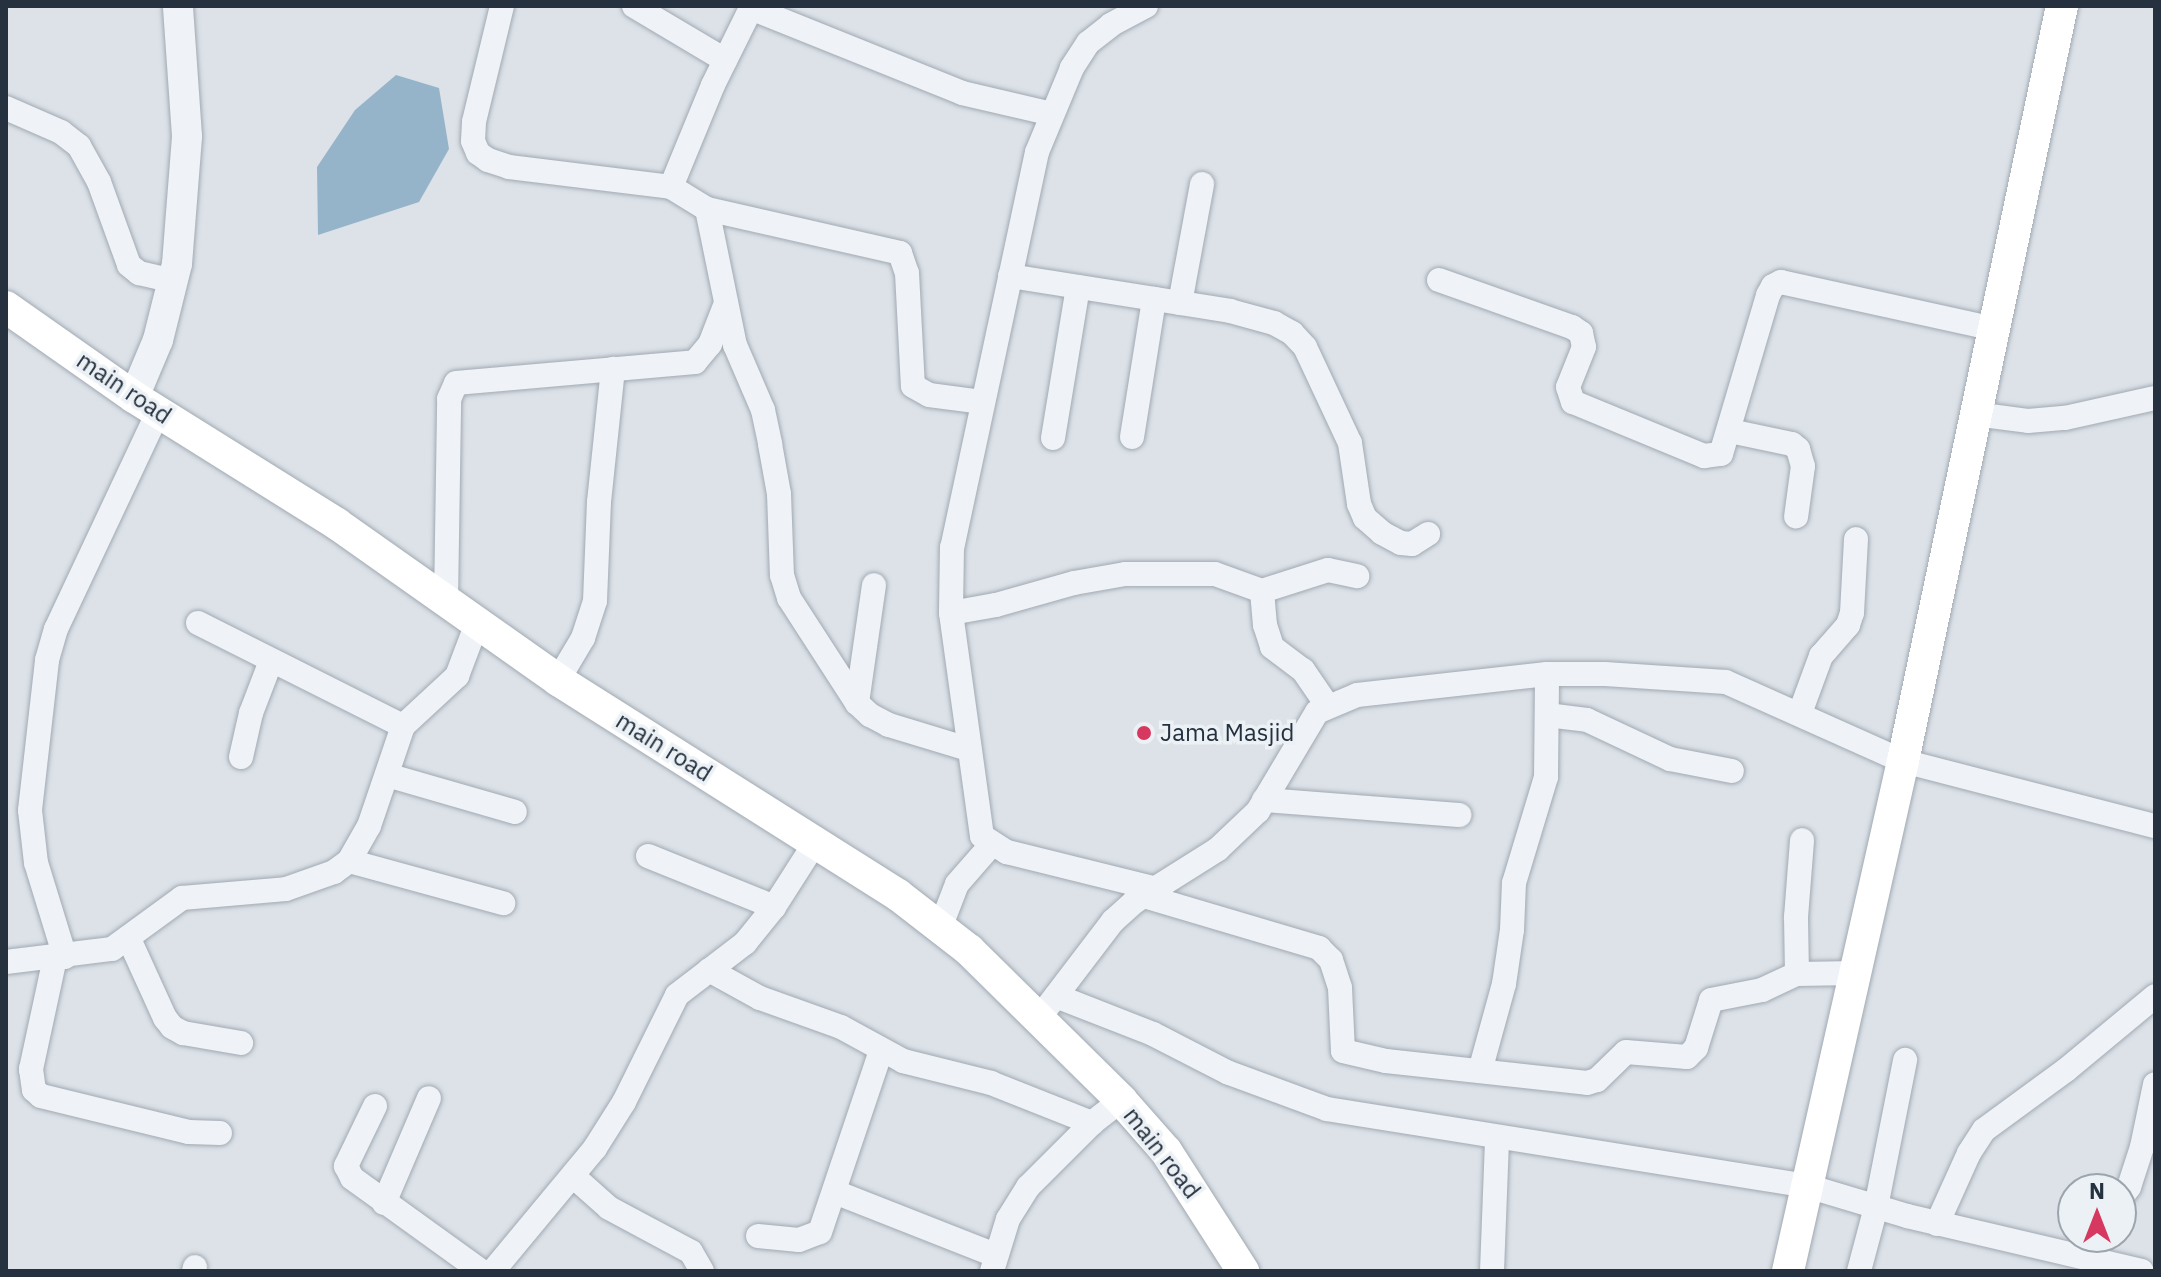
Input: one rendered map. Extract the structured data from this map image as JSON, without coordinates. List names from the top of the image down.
{
  "streets": {
    "main road": ["main road"]
  },
  "places": ["Jama Masjid"],
  "north": "top"
}
